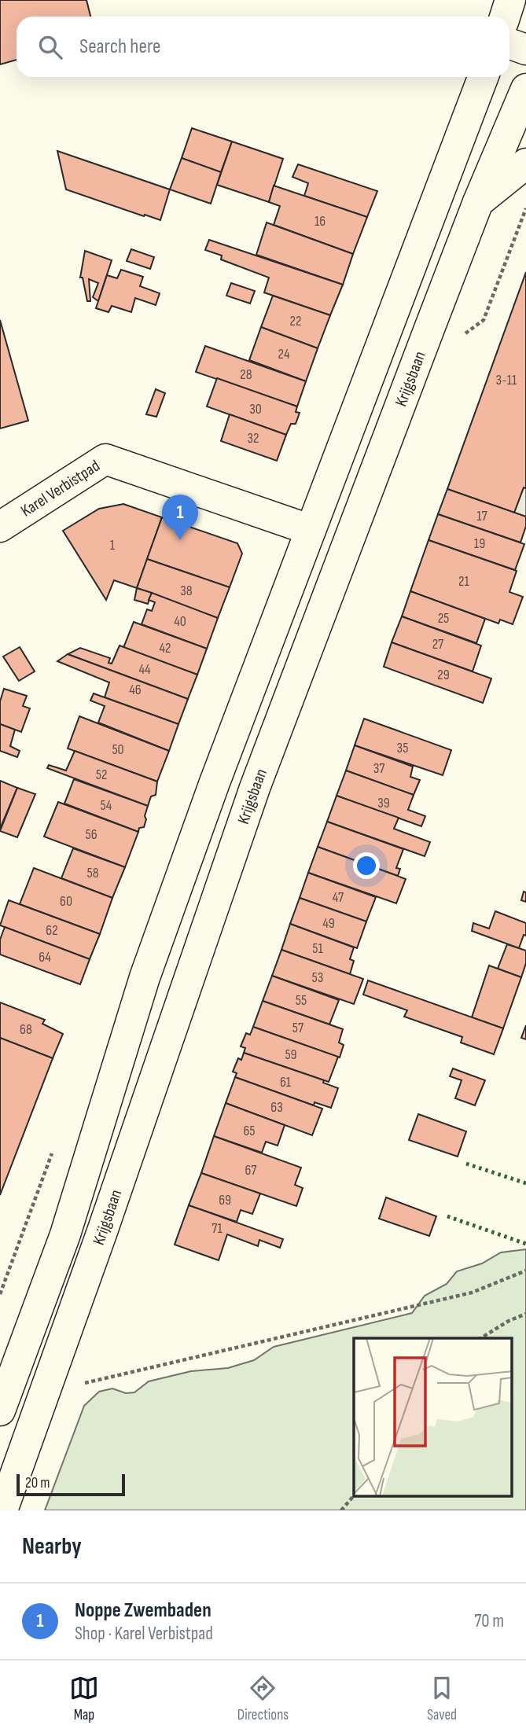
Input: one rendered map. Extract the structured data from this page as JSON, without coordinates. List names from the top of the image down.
{
  "streets": {
    "main road": ["Krijgsbaan", "Karel Verbistpad"]
  },
  "crossings": [
    ["Krijgsbaan", "Karel Verbistpad"]
  ],
  "house_numbers": [
    "16",
    "22",
    "24",
    "28",
    "3-11",
    "30",
    "32",
    "17",
    "19",
    "1",
    "21",
    "38",
    "25",
    "40",
    "27",
    "42",
    "44",
    "29",
    "46",
    "35",
    "50",
    "37",
    "52",
    "39",
    "54",
    "56",
    "58",
    "47",
    "60",
    "49",
    "62",
    "51",
    "64",
    "53",
    "55",
    "57",
    "68",
    "59",
    "61",
    "63",
    "65",
    "67",
    "69",
    "71"
  ],
  "scale_bar": "20 m",
  "page": {
    "search": "Search here",
    "pins": "1",
    "scale": "20 m",
    "heading": "Nearby",
    "list": [
      {
        "mark": "1",
        "name": "Noppe Zwembaden",
        "note": "Shop · Karel Verbistpad",
        "value": "70 m"
      }
    ],
    "nav": ["Map", "Directions", "Saved"]
  }
}
